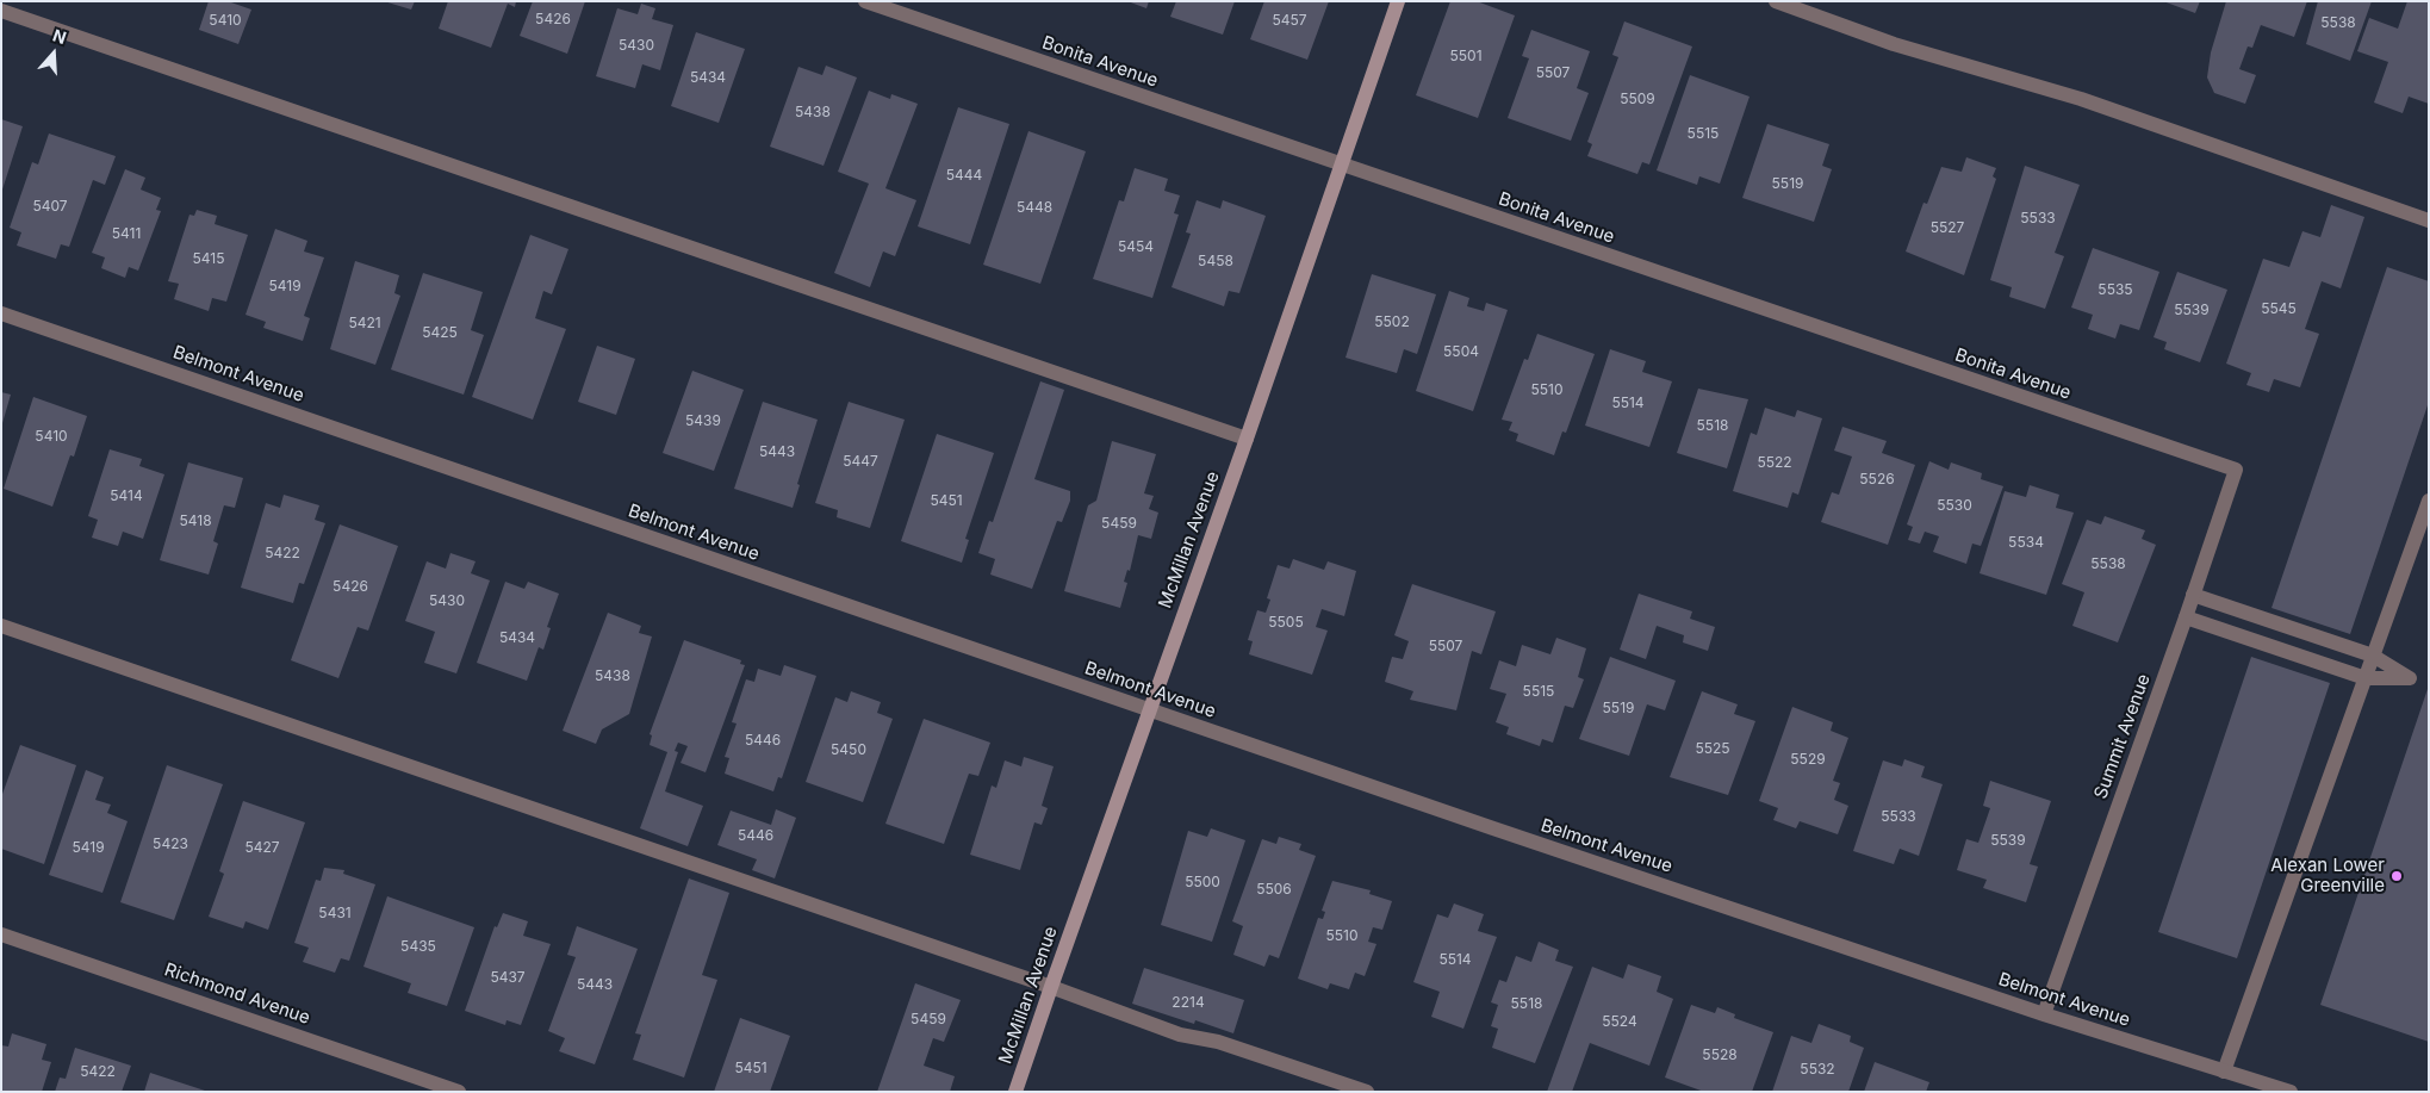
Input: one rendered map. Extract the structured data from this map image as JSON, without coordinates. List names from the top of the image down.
{
  "streets": {
    "street": [
      "Bonita Avenue",
      "Belmont Avenue",
      "McMillan Avenue",
      "Summit Avenue",
      "Richmond Avenue"
    ]
  },
  "crossings": [
    ["Bonita Avenue", "McMillan Avenue"],
    ["Bonita Avenue", "Summit Avenue"],
    ["Belmont Avenue", "McMillan Avenue"],
    ["Belmont Avenue", "Summit Avenue"]
  ],
  "places": ["Alexan Lower Greenville"],
  "house_numbers": [
    "5426",
    "5410",
    "5457",
    "5538",
    "5430",
    "5501",
    "5507",
    "5434",
    "5509",
    "5438",
    "5515",
    "5444",
    "5519",
    "5407",
    "5448",
    "5533",
    "5527",
    "5411",
    "5454",
    "5415",
    "5458",
    "5419",
    "5535",
    "5545",
    "5539",
    "5502",
    "5421",
    "5425",
    "5504",
    "5510",
    "5514",
    "5439",
    "5518",
    "5410",
    "5443",
    "5447",
    "5522",
    "5526",
    "5414",
    "5451",
    "5530",
    "5418",
    "5459",
    "5534",
    "5422",
    "5538",
    "5426",
    "5430",
    "5505",
    "5434",
    "5507",
    "5438",
    "5515",
    "5519",
    "5446",
    "5525",
    "5450",
    "5529",
    "5533",
    "5446",
    "5539",
    "5423",
    "5419",
    "5427",
    "5500",
    "5506",
    "5431",
    "5510",
    "5435",
    "5514",
    "5437",
    "5443",
    "2214",
    "5518",
    "5459",
    "5524",
    "5528",
    "5451",
    "5532",
    "5422"
  ],
  "north": "top"
}
